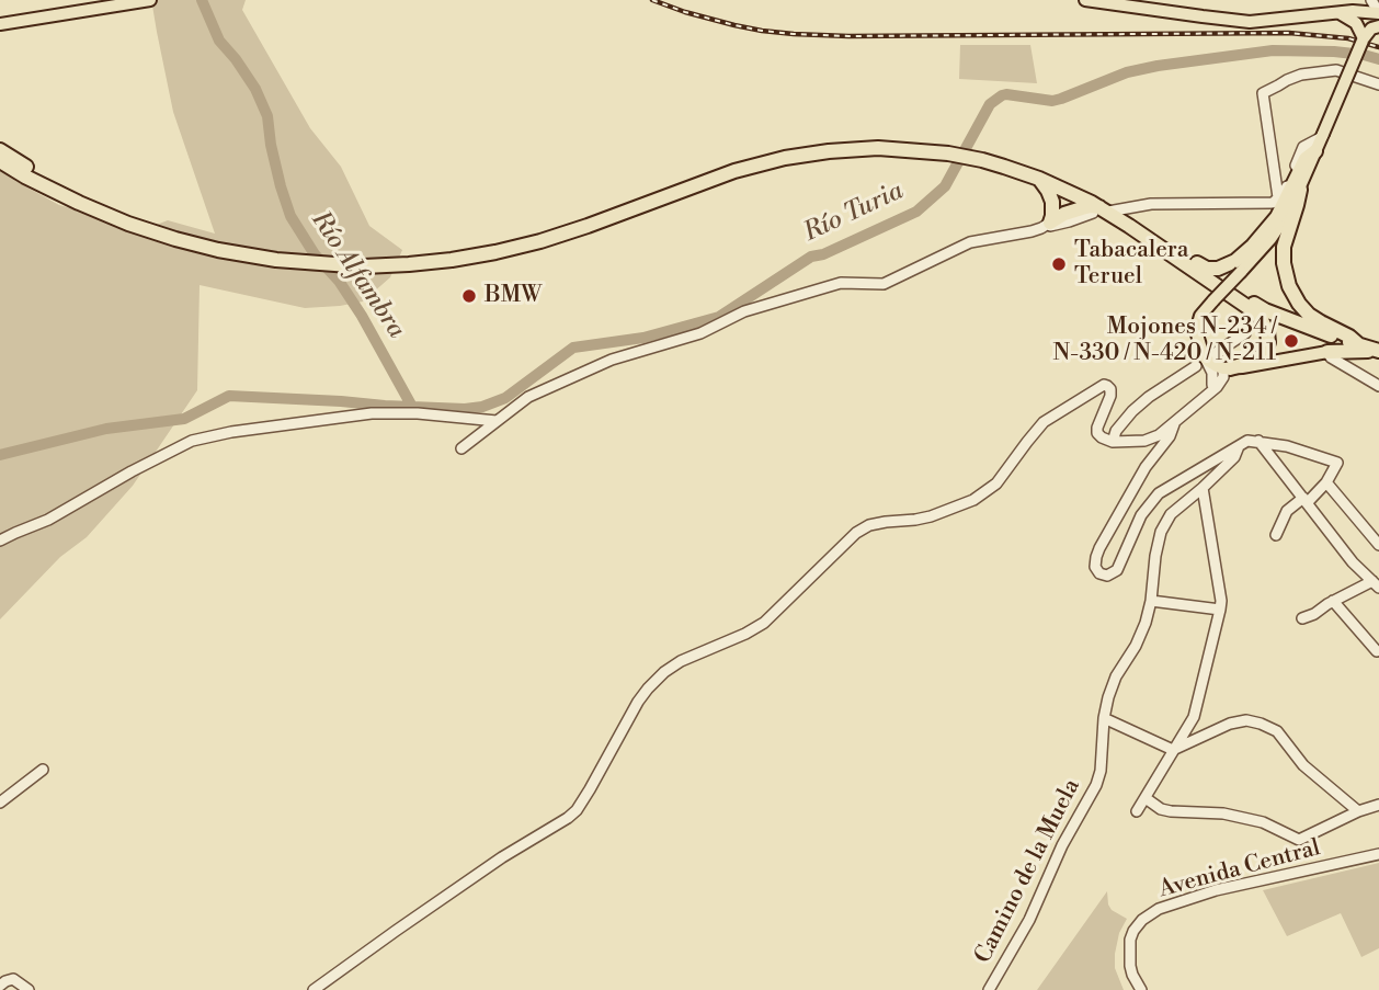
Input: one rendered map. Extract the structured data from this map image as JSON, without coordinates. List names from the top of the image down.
{
  "streets": {
    "street": ["Avenida Central", "Camino de la Muela"]
  },
  "water": ["Río Turia", "Río Alfambra"],
  "places": ["Tabacalera Teruel", "BMW", "Mojones N-234 / N-330 / N-420 / N-211"]
}
